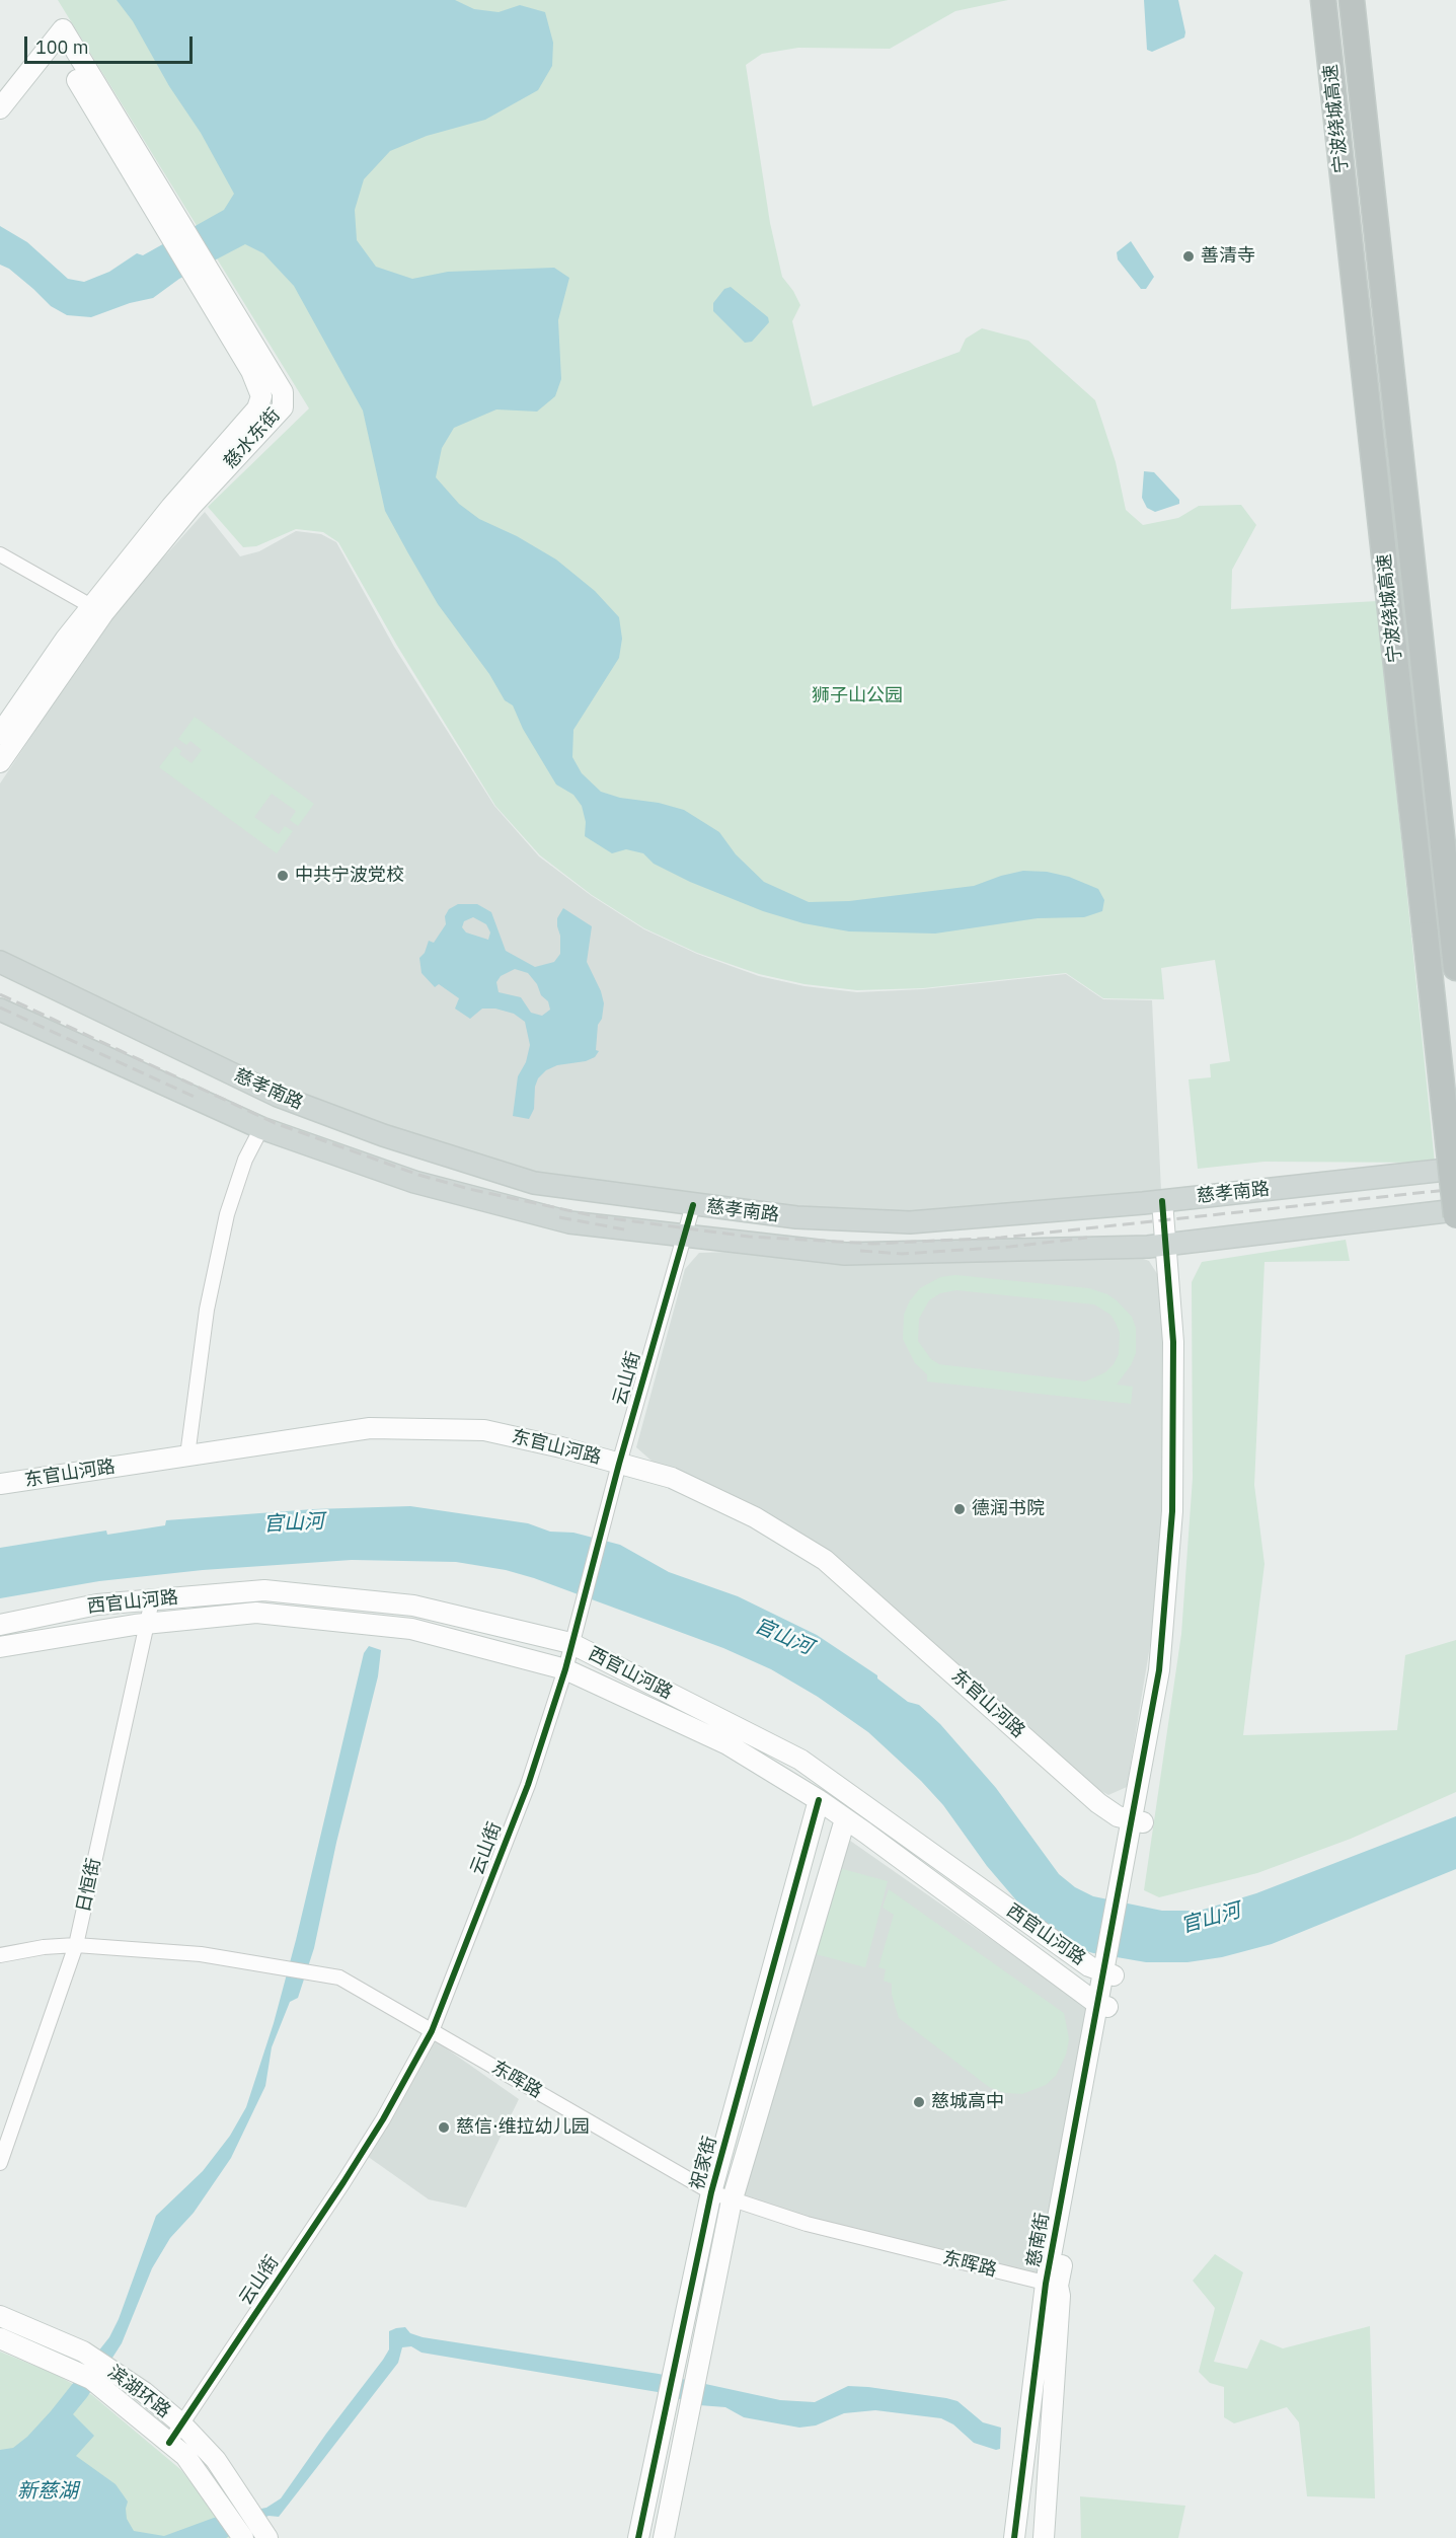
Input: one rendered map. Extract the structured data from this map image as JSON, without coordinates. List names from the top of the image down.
{
  "streets": {
    "highway": ["宁波绕城高速"],
    "main road": ["慈孝南路"],
    "street": [
      "慈水东街",
      "云山街",
      "东官山河路",
      "西官山河路",
      "日恒街",
      "东晖路",
      "祝家街",
      "慈南街",
      "滨湖环路"
    ]
  },
  "crossings": [
    ["慈孝南路", "云山街"],
    ["慈孝南路", "慈南街"],
    ["云山街", "东官山河路"],
    ["云山街", "西官山河路"],
    ["云山街", "东晖路"],
    ["云山街", "滨湖环路"],
    ["东官山河路", "慈南街"],
    ["西官山河路", "日恒街"],
    ["西官山河路", "祝家街"],
    ["西官山河路", "慈南街"],
    ["日恒街", "东晖路"],
    ["东晖路", "祝家街"],
    ["东晖路", "慈南街"]
  ],
  "water": ["官山河", "新慈湖"],
  "parks": ["狮子山公园"],
  "places": [
    "善清寺",
    "中共宁波党校",
    "德润书院",
    "慈城高中",
    "慈信·维拉幼儿园"
  ],
  "scale_bar": "100 m"
}
